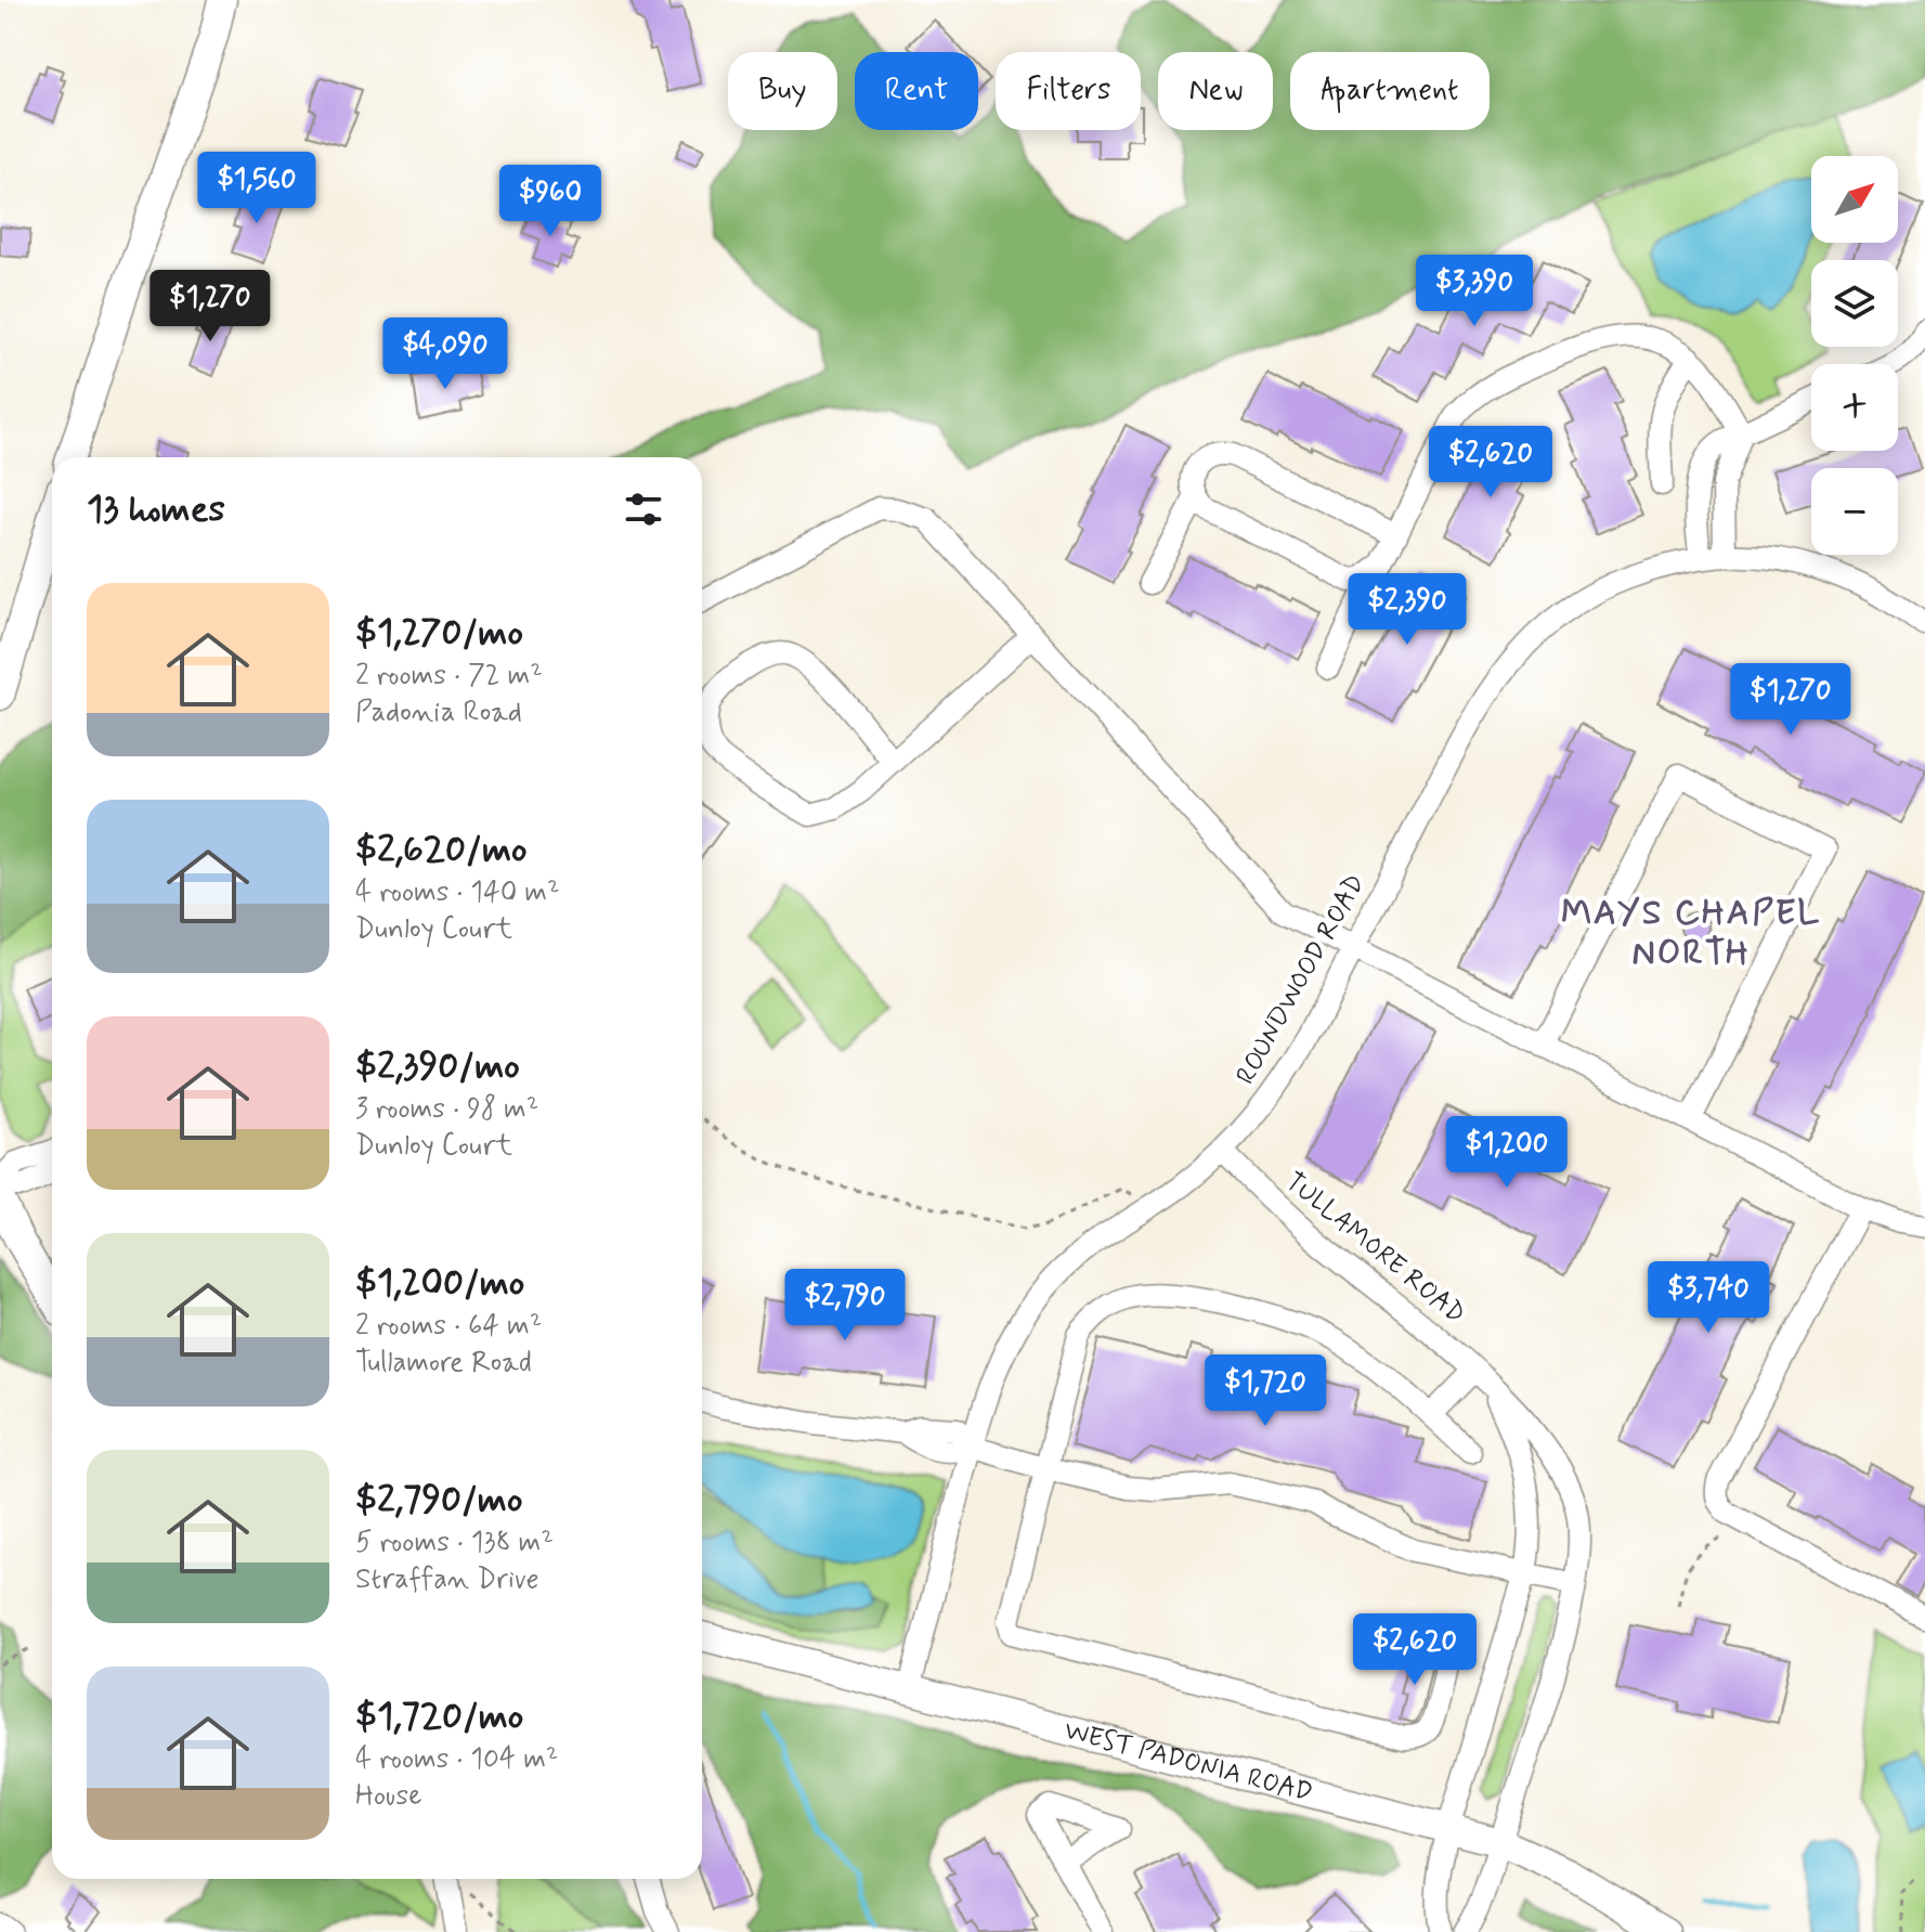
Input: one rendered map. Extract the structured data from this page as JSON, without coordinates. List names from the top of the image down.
{
  "streets": {
    "main road": ["WEST PADONIA ROAD"],
    "street": ["ROUNDWOOD ROAD", "TULLAMORE ROAD"]
  },
  "crossings": [
    ["ROUNDWOOD ROAD", "TULLAMORE ROAD"],
    ["ROUNDWOOD ROAD", "WEST PADONIA ROAD"],
    ["TULLAMORE ROAD", "WEST PADONIA ROAD"]
  ],
  "districts": ["MAYS CHAPEL NORTH"],
  "north": "top right",
  "page": {
    "chip": [
      "Buy",
      "Rent",
      "Filters",
      "New",
      "Apartment"
    ],
    "price": [
      "$1,560",
      "$960",
      "$3,390",
      "$1,270",
      "$4,090",
      "$2,620",
      "$2,390",
      "$1,270",
      "$1,200",
      "$3,740",
      "$2,790",
      "$1,720",
      "$2,620"
    ],
    "map_buttons": ["+", "−"],
    "heading": "13 homes",
    "list": [
      {
        "name": "$1,270/mo",
        "note": "2 rooms · 72 m² · Padonia Road"
      },
      {
        "name": "$2,620/mo",
        "note": "4 rooms · 140 m² · Dunloy Court"
      },
      {
        "name": "$2,390/mo",
        "note": "3 rooms · 98 m² · Dunloy Court"
      },
      {
        "name": "$1,200/mo",
        "note": "2 rooms · 64 m² · Tullamore Road"
      },
      {
        "name": "$2,790/mo",
        "note": "5 rooms · 138 m² · Straffan Drive"
      },
      {
        "name": "$1,720/mo",
        "note": "4 rooms · 104 m² · House"
      }
    ]
  }
}
